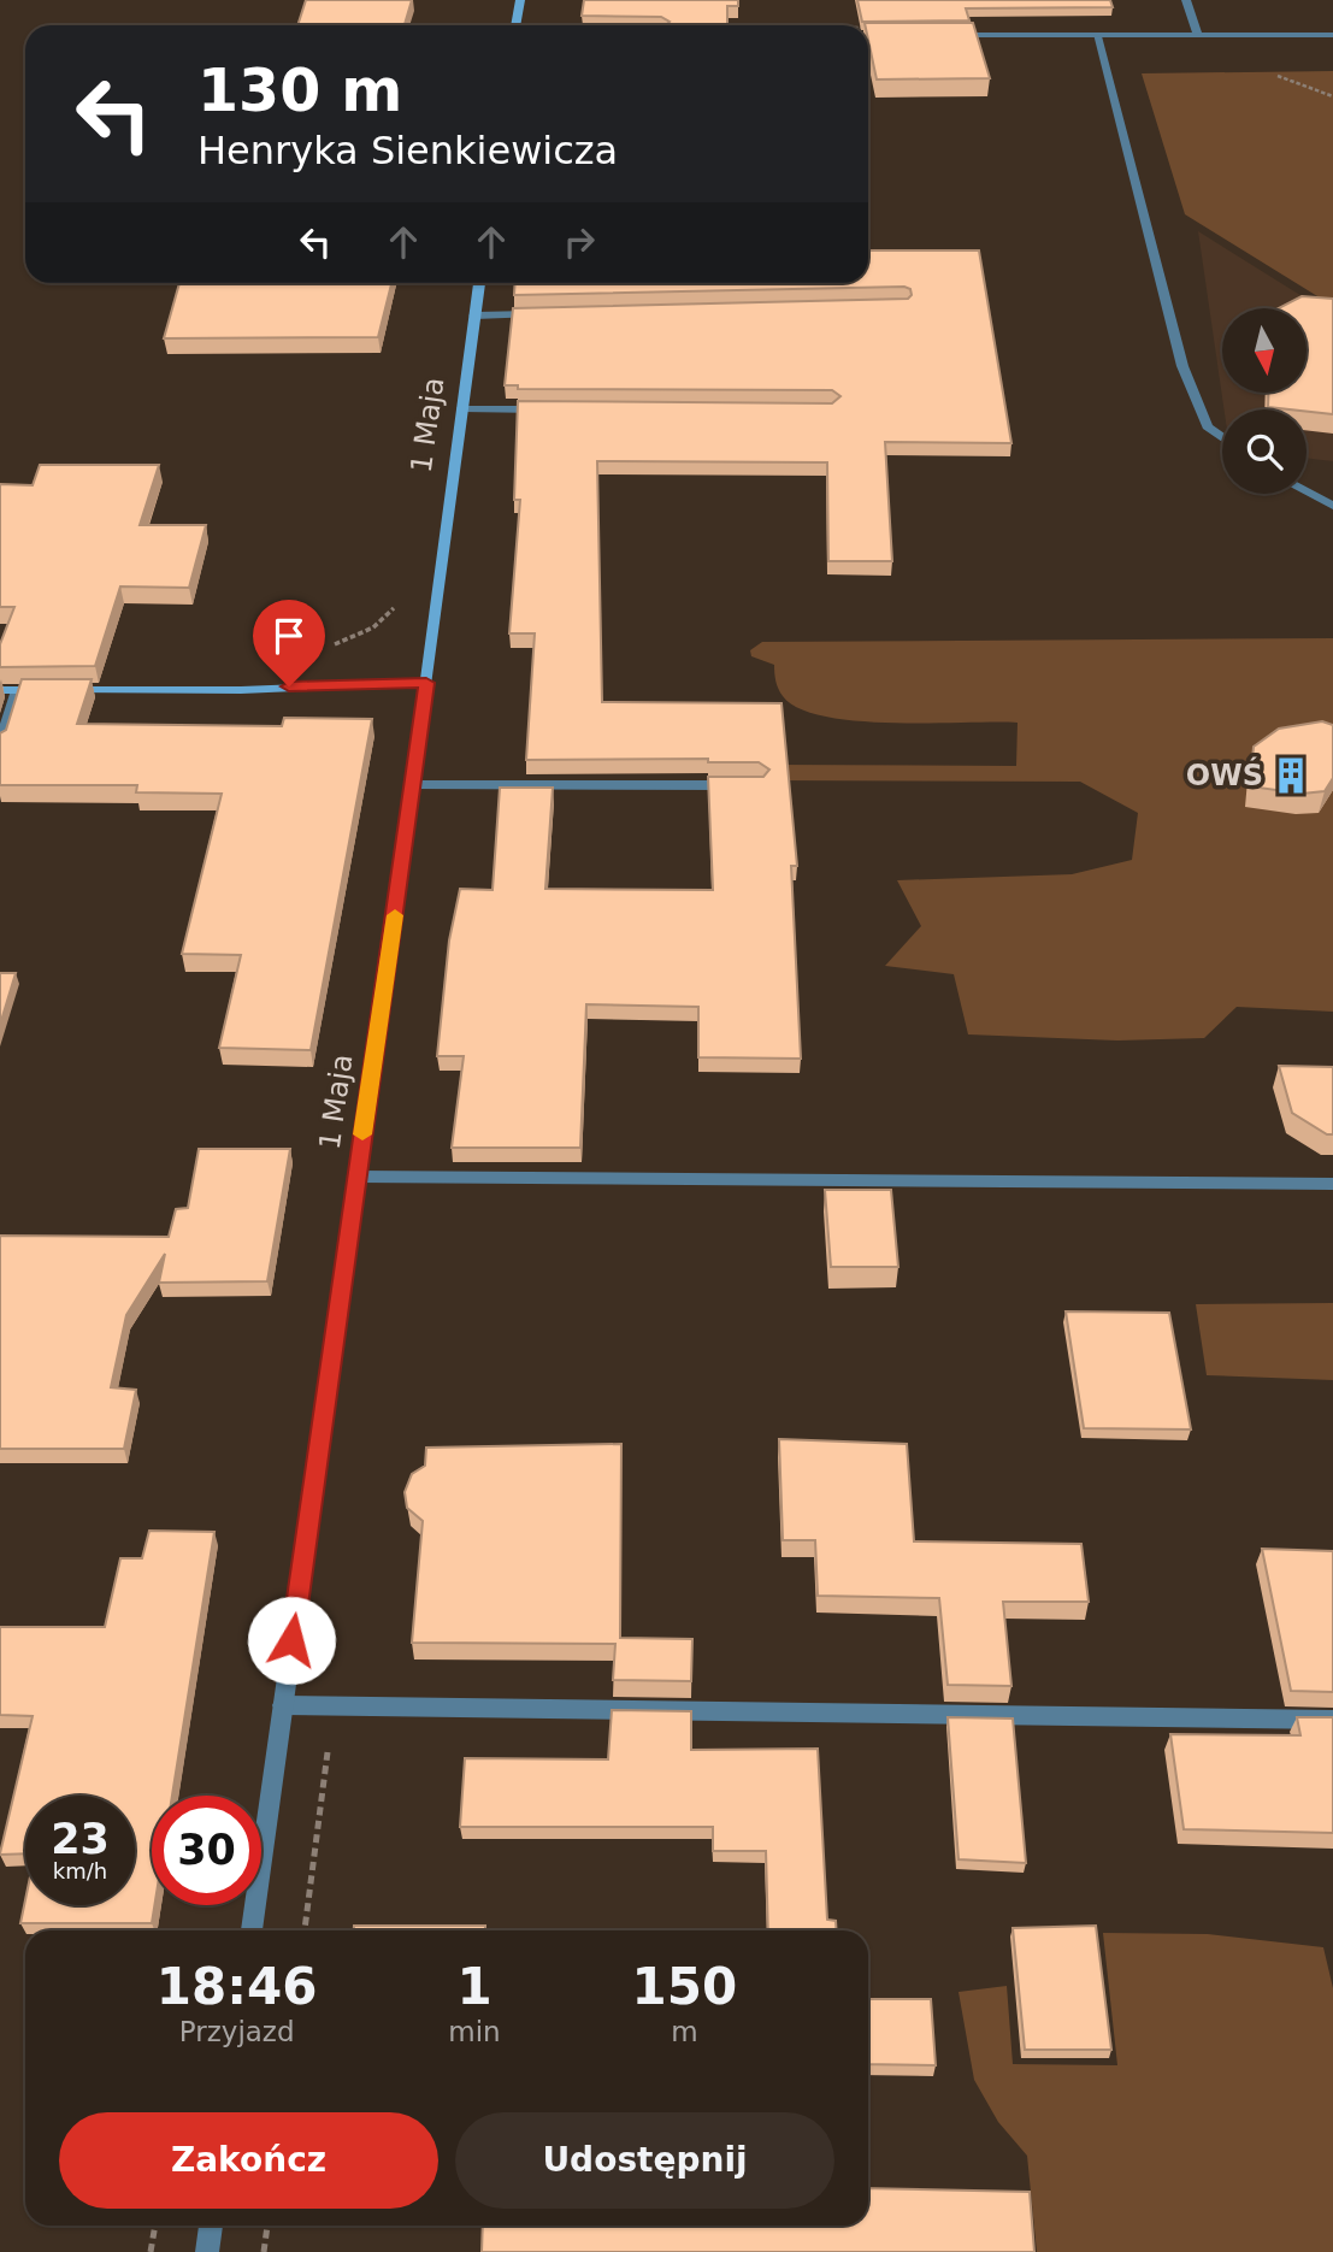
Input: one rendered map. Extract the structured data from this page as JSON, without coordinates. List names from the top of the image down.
{
  "streets": {
    "street": ["1 Maja"]
  },
  "places": {
    "building": ["OWŚ"]
  },
  "north": "bottom",
  "page": {
    "turn": ["130 m", "Henryka Sienkiewicza"],
    "speed": "23 km/h",
    "limit": "30",
    "eta": [
      "18:46",
      "Przyjazd",
      "1",
      "min",
      "150",
      "m"
    ],
    "buttons": ["Zakończ", "Udostępnij"]
  }
}
